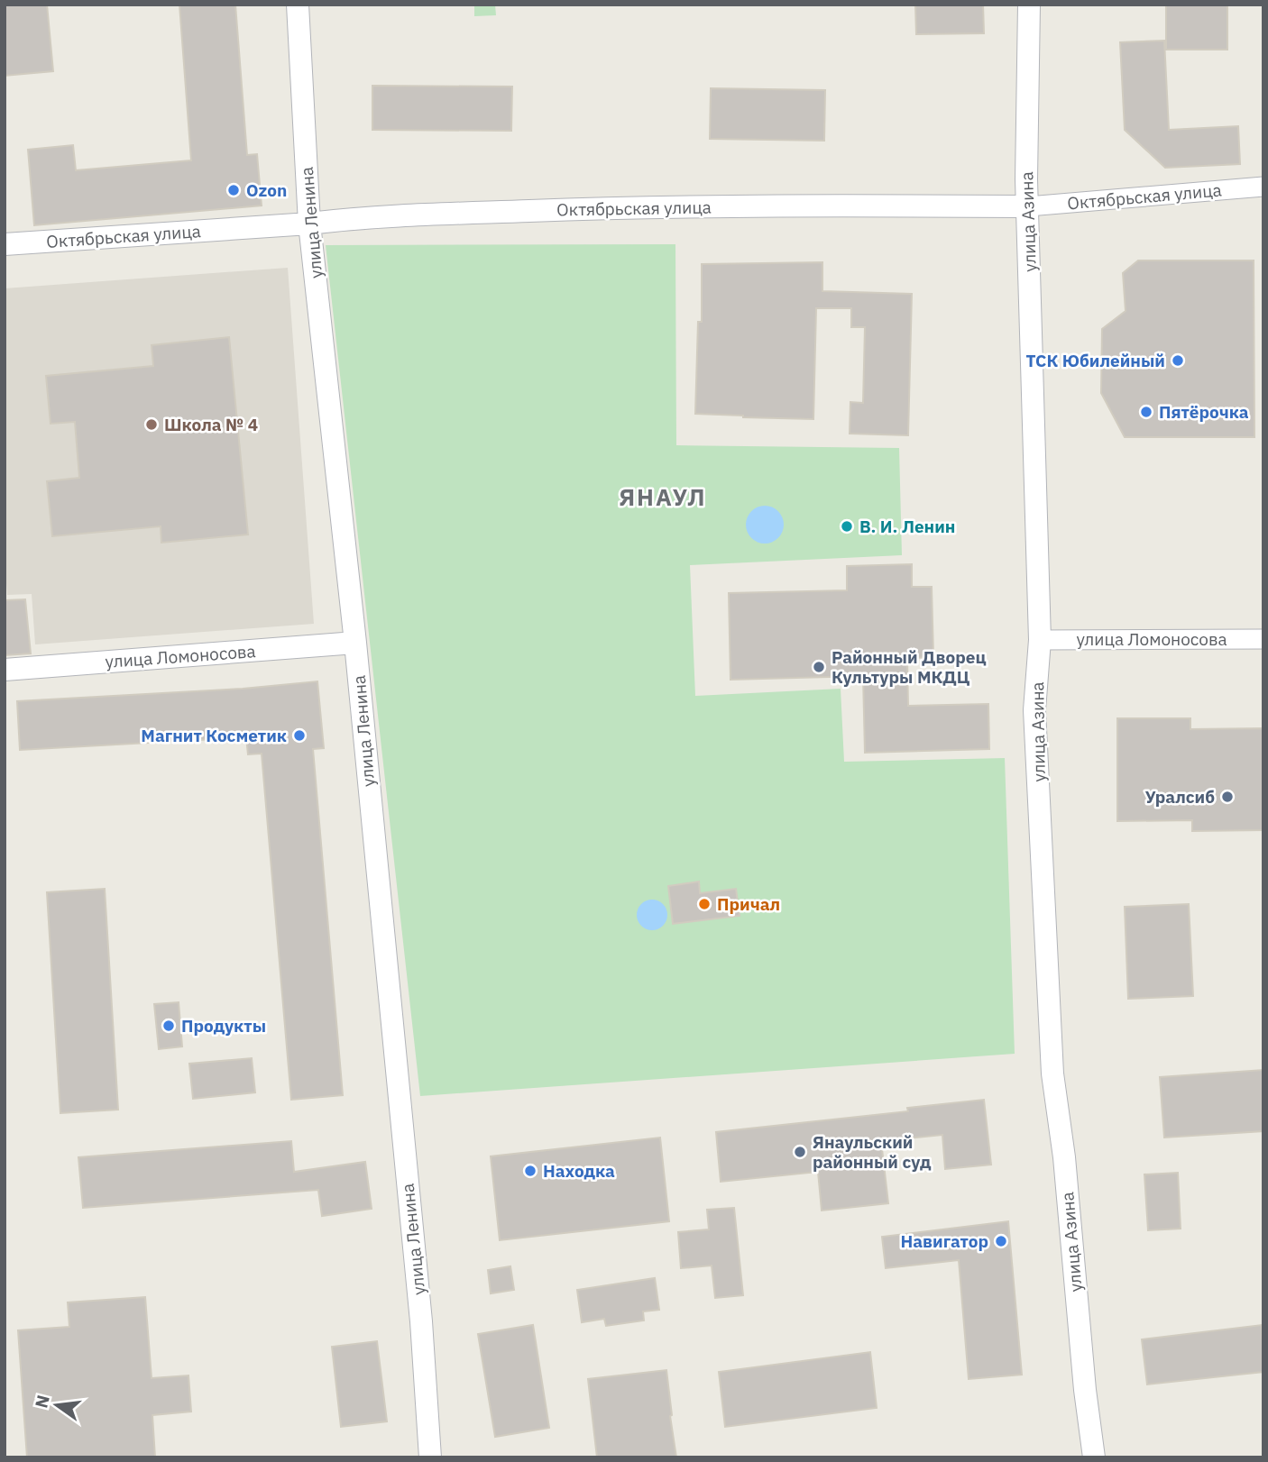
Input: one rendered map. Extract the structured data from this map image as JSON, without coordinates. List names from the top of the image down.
{
  "streets": {
    "street": [
      "Октябрьская улица",
      "улица Азина",
      "улица Ленина",
      "улица Ломоносова"
    ]
  },
  "crossings": [
    ["Октябрьская улица", "улица Азина"],
    ["Октябрьская улица", "улица Ленина"],
    ["улица Азина", "улица Ломоносова"],
    ["улица Ленина", "улица Ломоносова"]
  ],
  "districts": ["ЯНАУЛ"],
  "places": [
    "Ozon",
    "ТСК Юбилейный",
    "Пятёрочка",
    "Школа № 4",
    "В. И. Ленин",
    "Районный Дворец Культуры МКДЦ",
    "Магнит Косметик",
    "Уралсиб",
    "Причал",
    "Продукты",
    "Янаульский районный суд",
    "Находка",
    "Навигатор"
  ],
  "north": "left"
}
